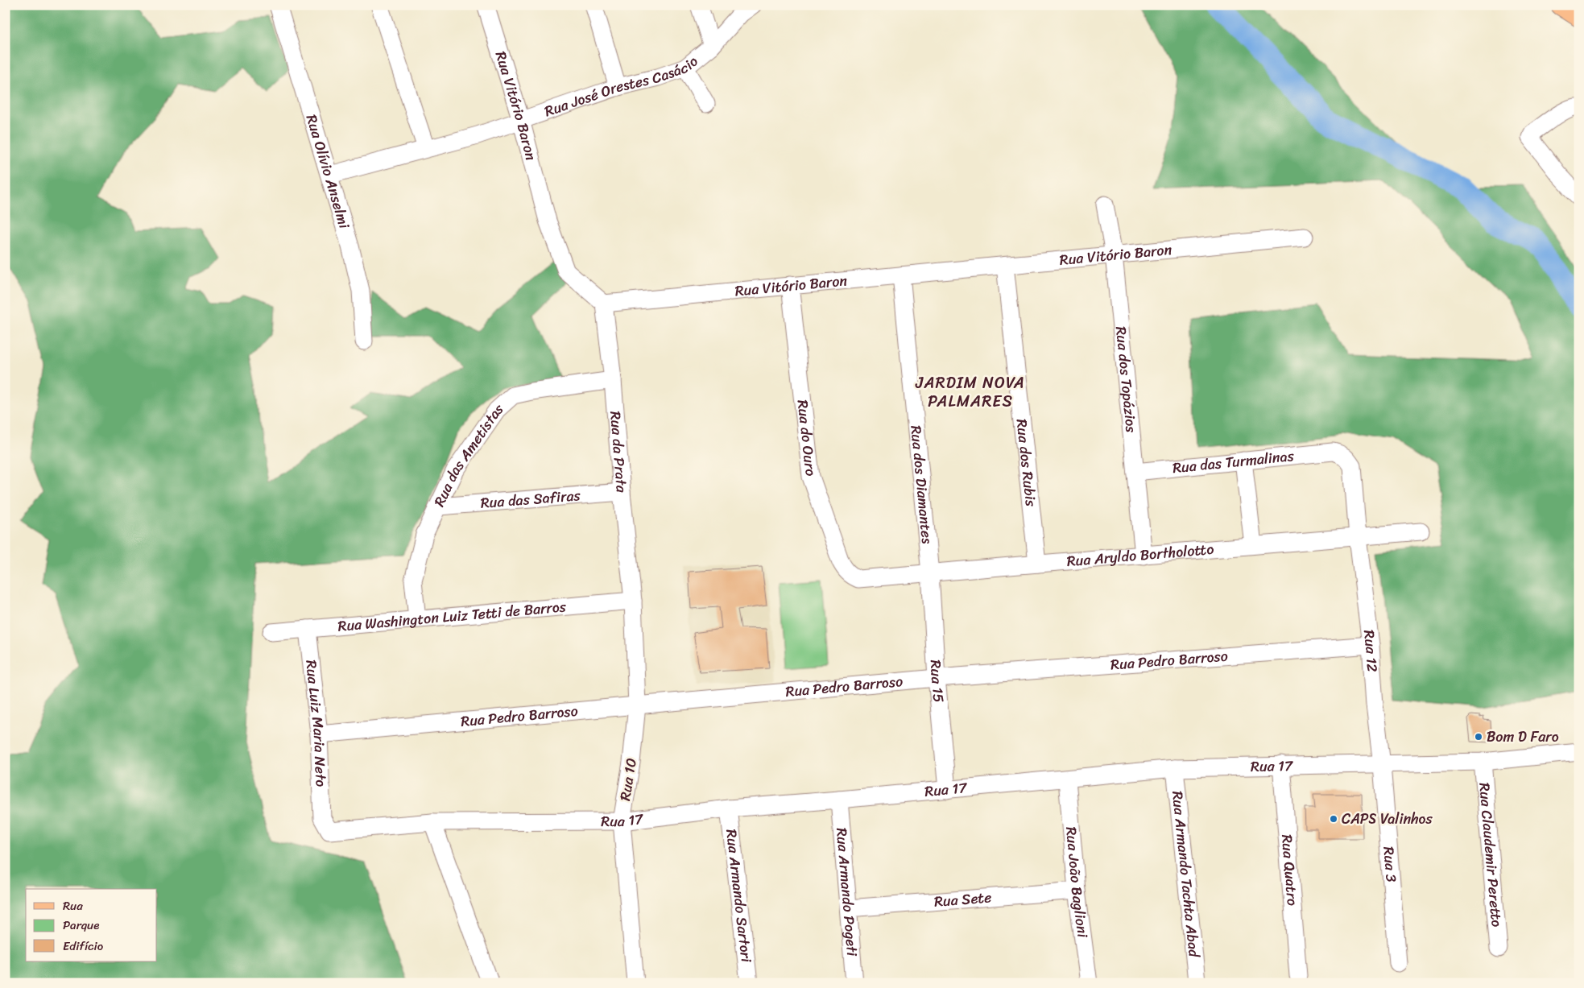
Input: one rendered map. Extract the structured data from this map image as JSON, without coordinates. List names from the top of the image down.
{
  "streets": {
    "street": [
      "Rua José Orestes Casácio",
      "Rua Vitório Baron",
      "Rua Olívio Anselmi",
      "Rua dos Topázios",
      "Rua do Ouro",
      "Rua da Prata",
      "Rua das Ametistas",
      "Rua das Turmalinas",
      "Rua dos Rubis",
      "Rua dos Diamantes",
      "Rua das Safiras",
      "Rua Aryldo Bortholotto",
      "Rua Washington Luiz Tetti de Barros",
      "Rua 12",
      "Rua Pedro Barroso",
      "Rua 15",
      "Rua Luiz Maria Neto",
      "Rua 17",
      "Rua 10",
      "Rua Claudemir Peretto",
      "Rua 3",
      "Rua Quatro",
      "Rua Armando Tachta Abad",
      "Rua João Baglioni",
      "Rua Armando Pogeti",
      "Rua Armando Sartori",
      "Rua Sete"
    ]
  },
  "crossings": [
    ["Rua José Orestes Casácio", "Rua Vitório Baron"],
    ["Rua José Orestes Casácio", "Rua Olívio Anselmi"],
    ["Rua Vitório Baron", "Rua dos Topázios"],
    ["Rua Vitório Baron", "Rua do Ouro"],
    ["Rua Vitório Baron", "Rua da Prata"],
    ["Rua Vitório Baron", "Rua dos Rubis"],
    ["Rua Vitório Baron", "Rua dos Diamantes"],
    ["Rua dos Topázios", "Rua das Turmalinas"],
    ["Rua dos Topázios", "Rua Aryldo Bortholotto"],
    ["Rua do Ouro", "Rua Aryldo Bortholotto"],
    ["Rua da Prata", "Rua das Ametistas"],
    ["Rua da Prata", "Rua das Safiras"],
    ["Rua da Prata", "Rua Washington Luiz Tetti de Barros"],
    ["Rua da Prata", "Rua 10"],
    ["Rua das Ametistas", "Rua das Safiras"],
    ["Rua das Ametistas", "Rua Washington Luiz Tetti de Barros"],
    ["Rua das Turmalinas", "Rua 12"],
    ["Rua dos Rubis", "Rua Aryldo Bortholotto"],
    ["Rua dos Diamantes", "Rua Aryldo Bortholotto"],
    ["Rua dos Diamantes", "Rua 15"],
    ["Rua Aryldo Bortholotto", "Rua 12"],
    ["Rua Aryldo Bortholotto", "Rua 15"],
    ["Rua Washington Luiz Tetti de Barros", "Rua Luiz Maria Neto"],
    ["Rua Washington Luiz Tetti de Barros", "Rua 10"],
    ["Rua 12", "Rua Pedro Barroso"],
    ["Rua 12", "Rua 17"],
    ["Rua 12", "Rua 3"],
    ["Rua Pedro Barroso", "Rua 15"],
    ["Rua Pedro Barroso", "Rua Luiz Maria Neto"],
    ["Rua Pedro Barroso", "Rua 10"],
    ["Rua 15", "Rua 17"],
    ["Rua Luiz Maria Neto", "Rua 17"],
    ["Rua 17", "Rua 10"],
    ["Rua 17", "Rua Claudemir Peretto"],
    ["Rua 17", "Rua 3"],
    ["Rua 17", "Rua Quatro"],
    ["Rua 17", "Rua Armando Tachta Abad"],
    ["Rua 17", "Rua João Baglioni"],
    ["Rua 17", "Rua Armando Pogeti"],
    ["Rua 17", "Rua Armando Sartori"],
    ["Rua João Baglioni", "Rua Sete"],
    ["Rua Armando Pogeti", "Rua Sete"]
  ],
  "districts": ["JARDIM NOVA PALMARES"],
  "places": ["Bom D Faro", "CAPS Valinhos"],
  "legend": ["Rua", "Parque", "Edifício"]
}
